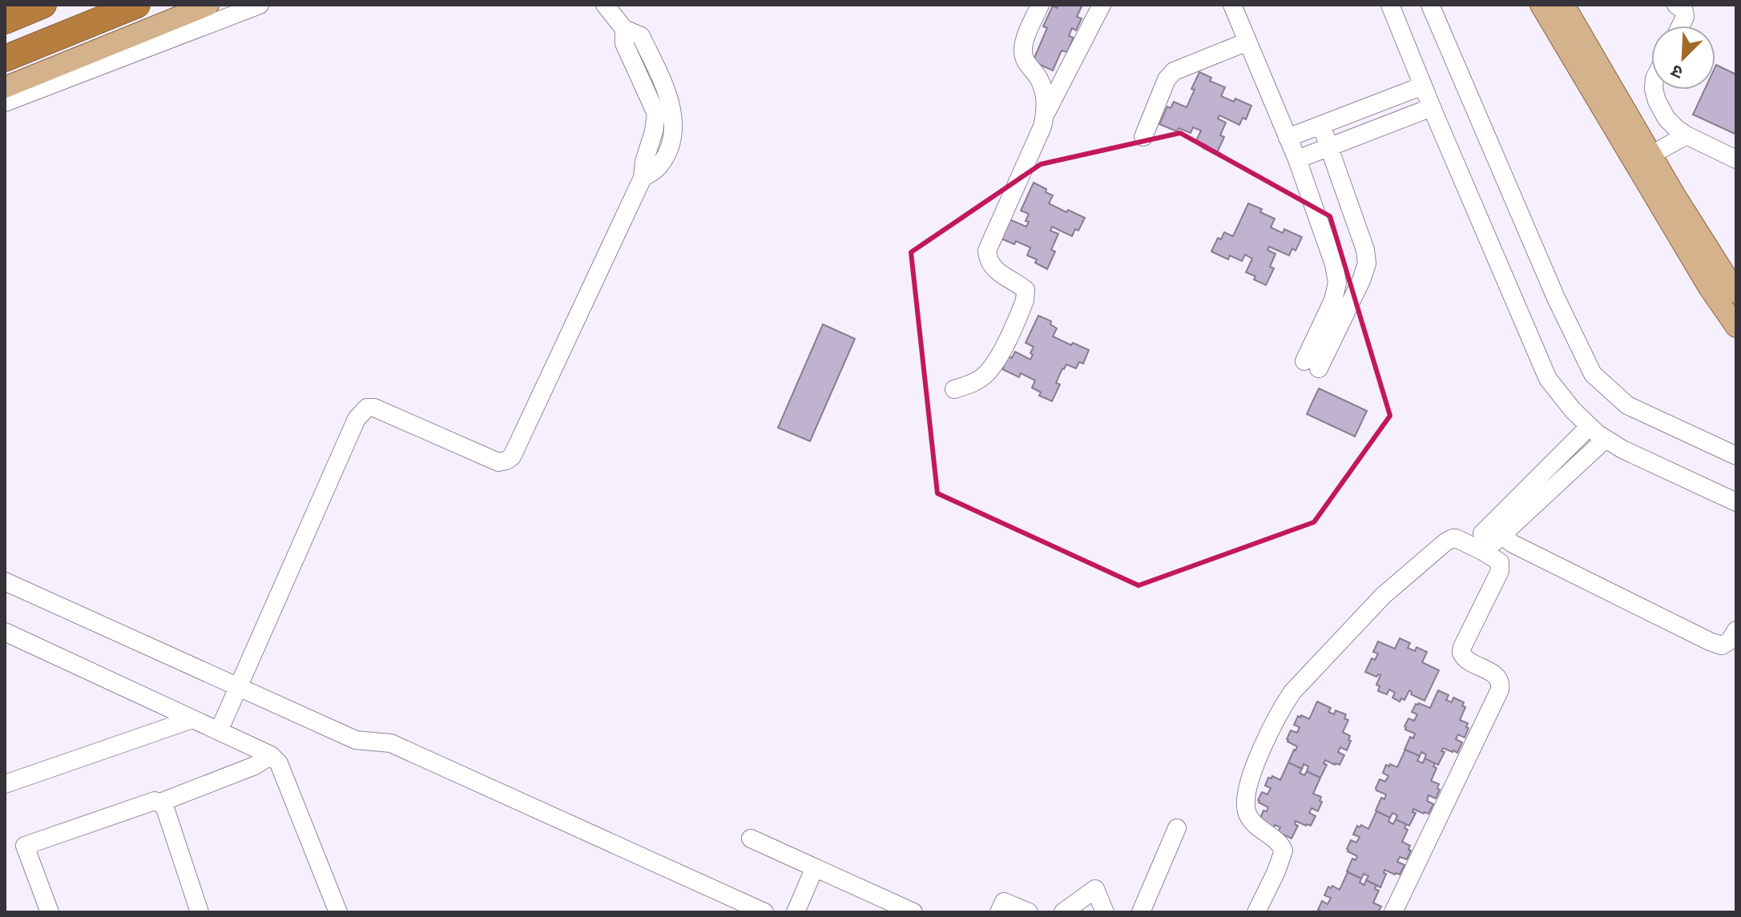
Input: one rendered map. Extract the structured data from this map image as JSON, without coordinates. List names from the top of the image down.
{
  "north": "bottom left"
}
